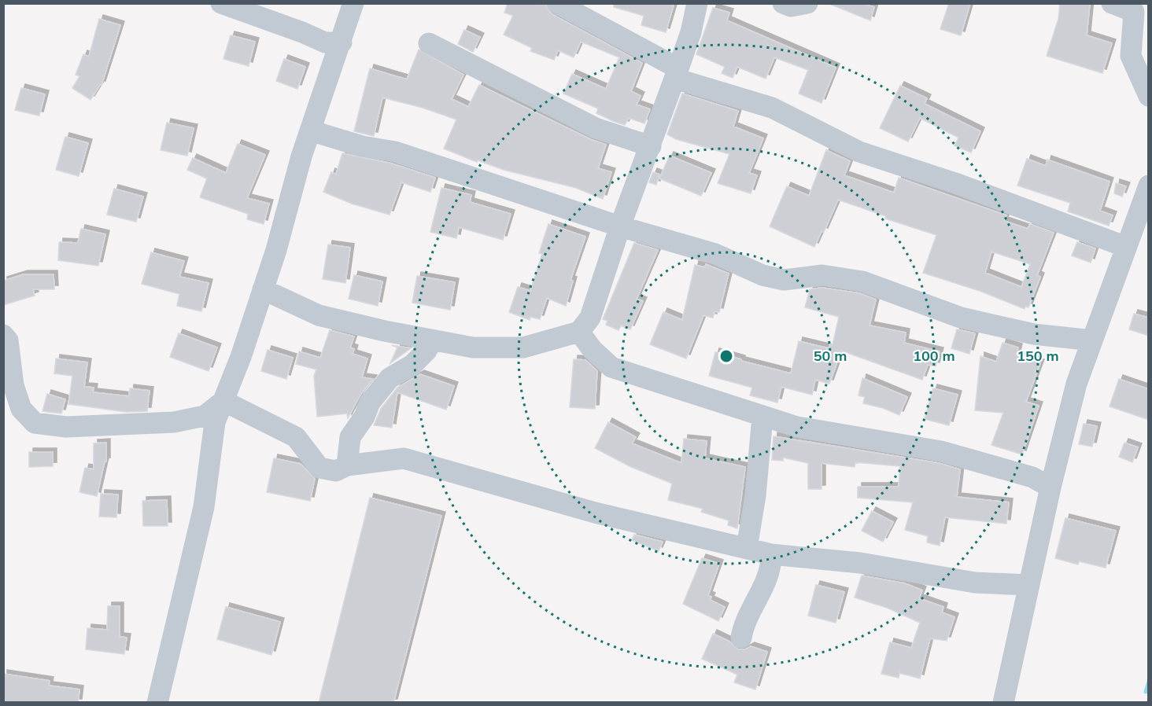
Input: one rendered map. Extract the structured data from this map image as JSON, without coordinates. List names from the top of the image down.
{
  "rings": ["50 m", "100 m", "150 m"]
}
